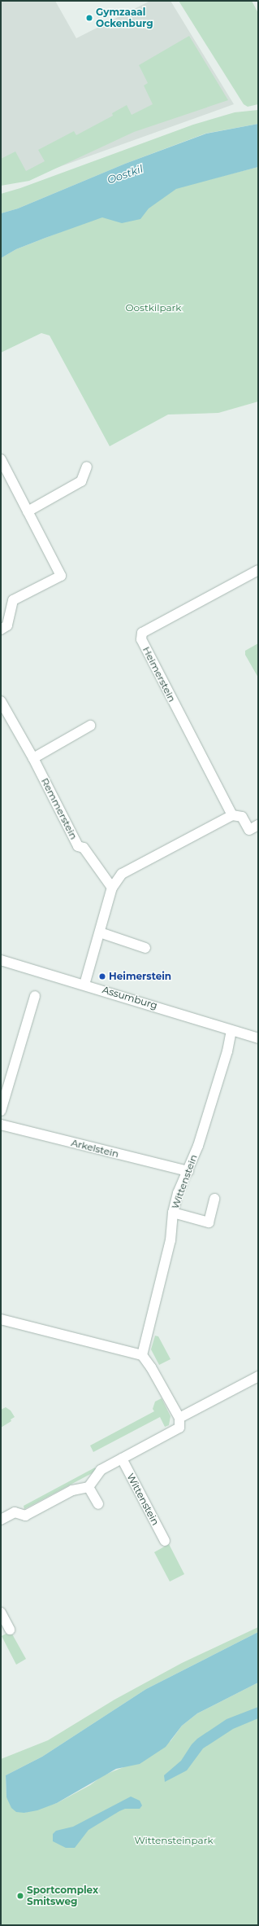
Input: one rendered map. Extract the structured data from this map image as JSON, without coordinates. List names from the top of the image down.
{
  "streets": {
    "street": [
      "Heimerstein",
      "Remmerstein",
      "Assumburg",
      "Arkelstein",
      "Wittenstein"
    ]
  },
  "crossings": [
    ["Assumburg", "Wittenstein"],
    ["Arkelstein", "Wittenstein"]
  ],
  "water": ["Oostkil"],
  "parks": ["Oostkilpark", "Wittensteinpark"],
  "places": ["Gymzaaal Ockenburg", "Heimerstein", "Sportcomplex Smitsweg"]
}
